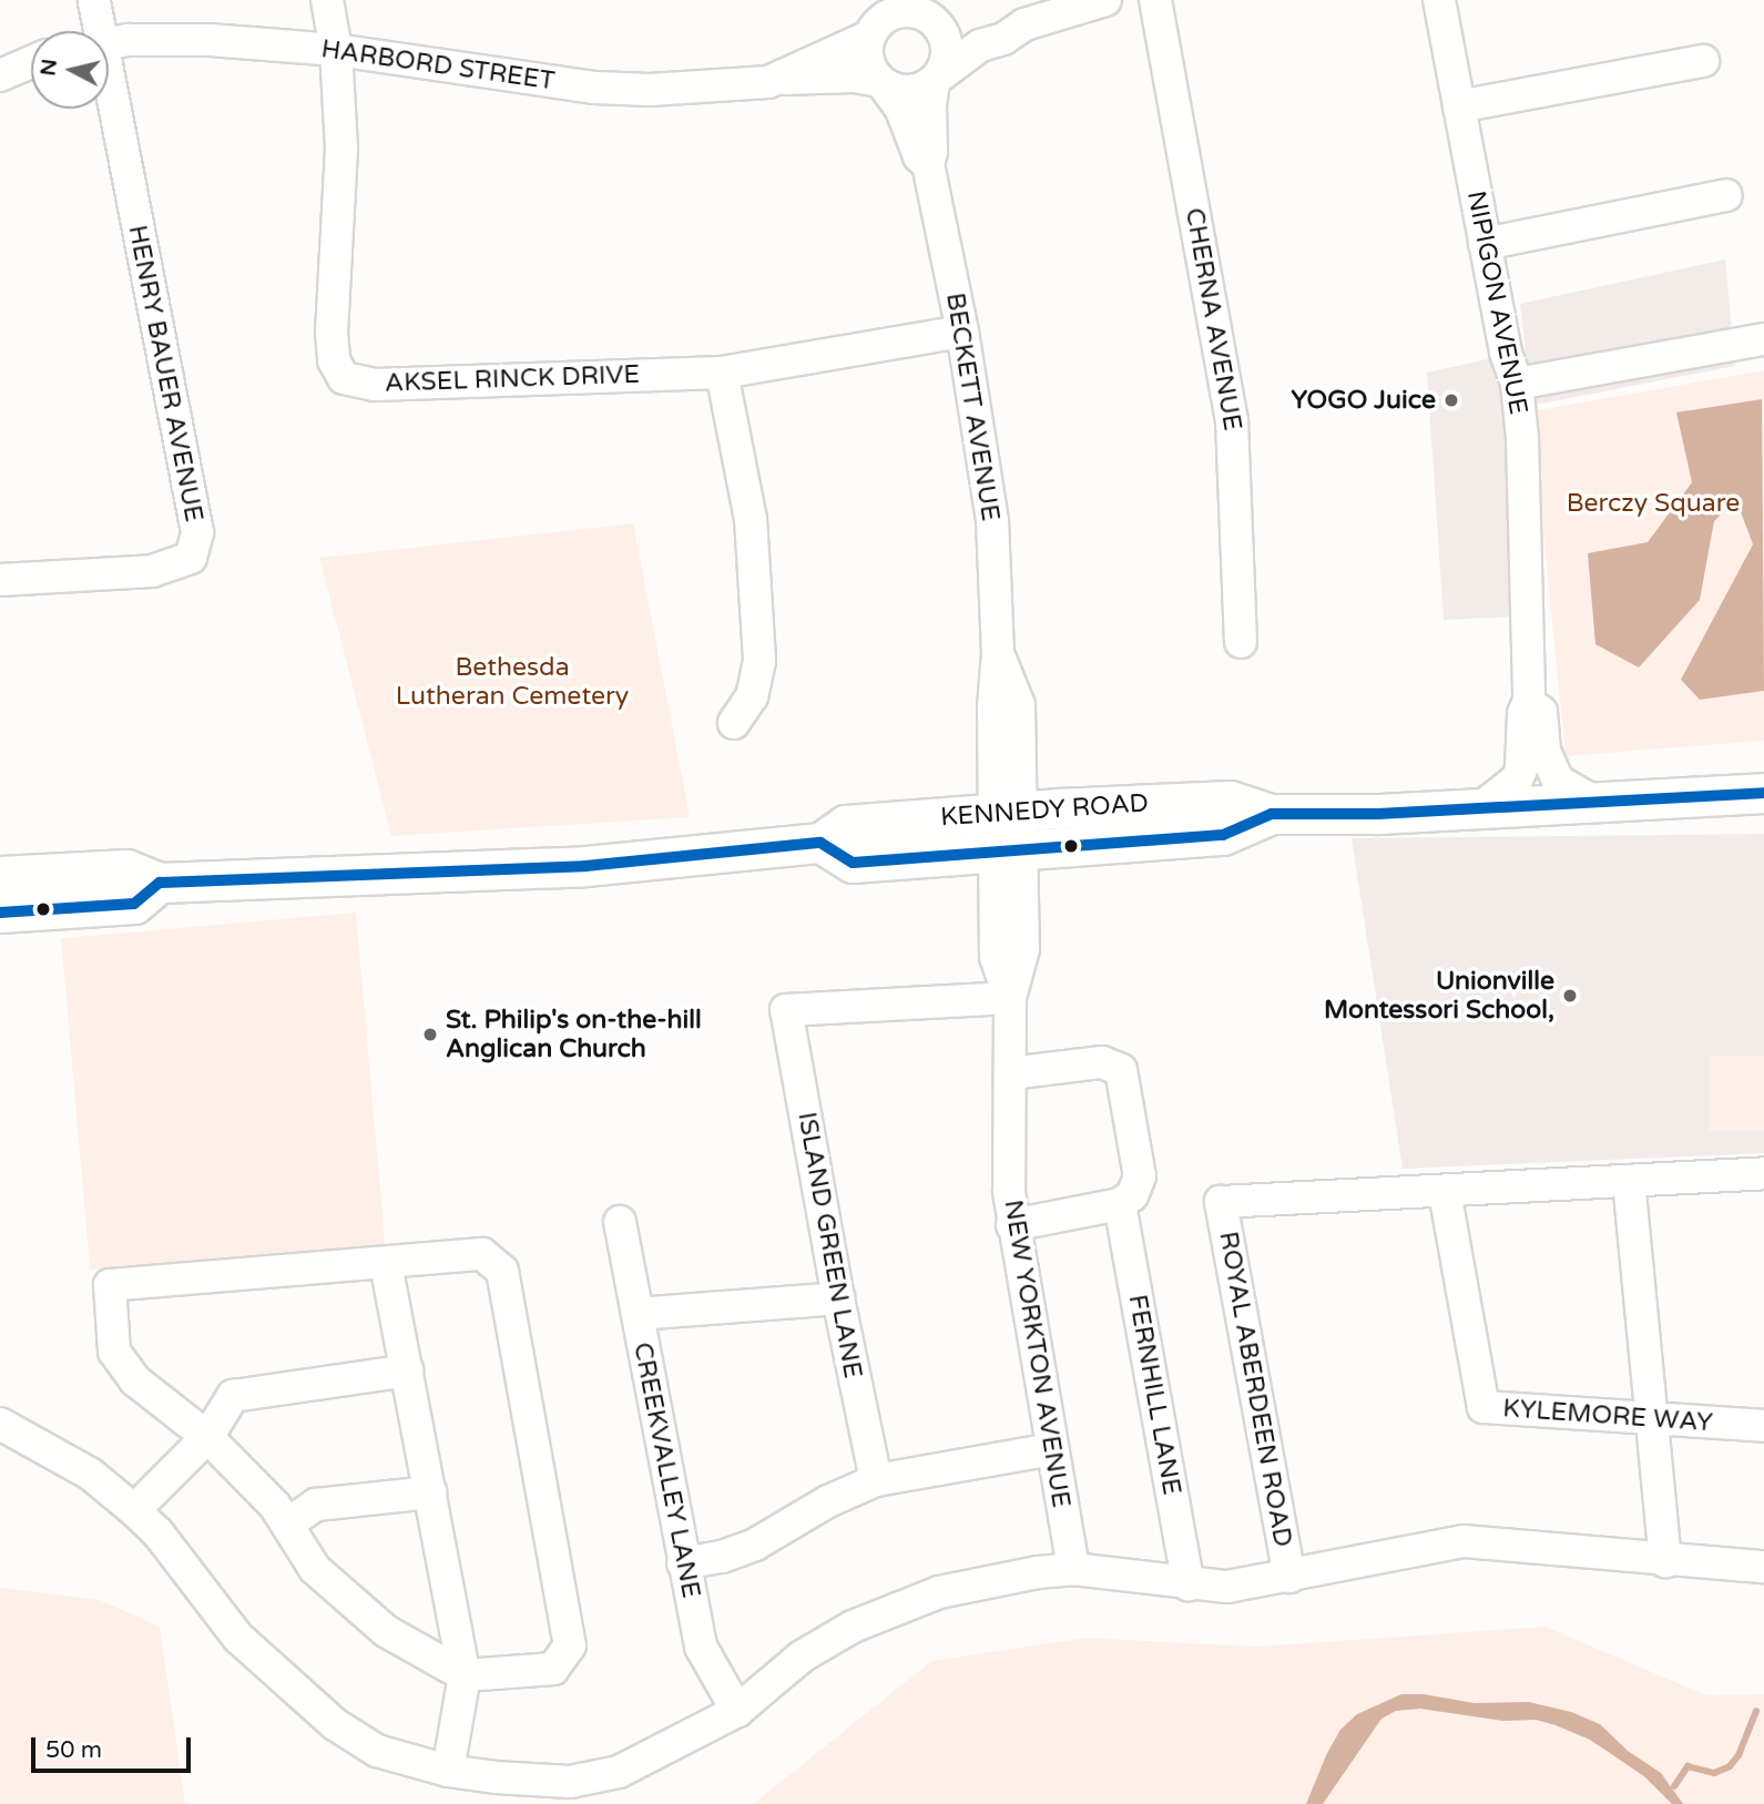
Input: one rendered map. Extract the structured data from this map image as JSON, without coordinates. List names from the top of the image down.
{
  "streets": {
    "main road": ["KENNEDY ROAD"],
    "street": [
      "HARBORD STREET",
      "NIPIGON AVENUE",
      "CHERNA AVENUE",
      "HENRY BAUER AVENUE",
      "AKSEL RINCK DRIVE",
      "BECKETT AVENUE",
      "ISLAND GREEN LANE",
      "NEW YORKTON AVENUE",
      "ROYAL ABERDEEN ROAD",
      "FERNHILL LANE",
      "KYLEMORE WAY",
      "CREEKVALLEY LANE"
    ]
  },
  "crossings": [
    ["HARBORD STREET", "AKSEL RINCK DRIVE"],
    ["HARBORD STREET", "BECKETT AVENUE"],
    ["NIPIGON AVENUE", "KENNEDY ROAD"],
    ["AKSEL RINCK DRIVE", "BECKETT AVENUE"],
    ["BECKETT AVENUE", "KENNEDY ROAD"],
    ["BECKETT AVENUE", "NEW YORKTON AVENUE"],
    ["KENNEDY ROAD", "NEW YORKTON AVENUE"],
    ["ISLAND GREEN LANE", "NEW YORKTON AVENUE"],
    ["ROYAL ABERDEEN ROAD", "KYLEMORE WAY"]
  ],
  "parks": ["Berczy Square", "Bethesda Lutheran Cemetery"],
  "places": ["YOGO Juice", "Unionville Montessori School,", "St. Philip's on-the-hill Anglican Church"],
  "scale_bar": "50 m",
  "north": "left"
}
